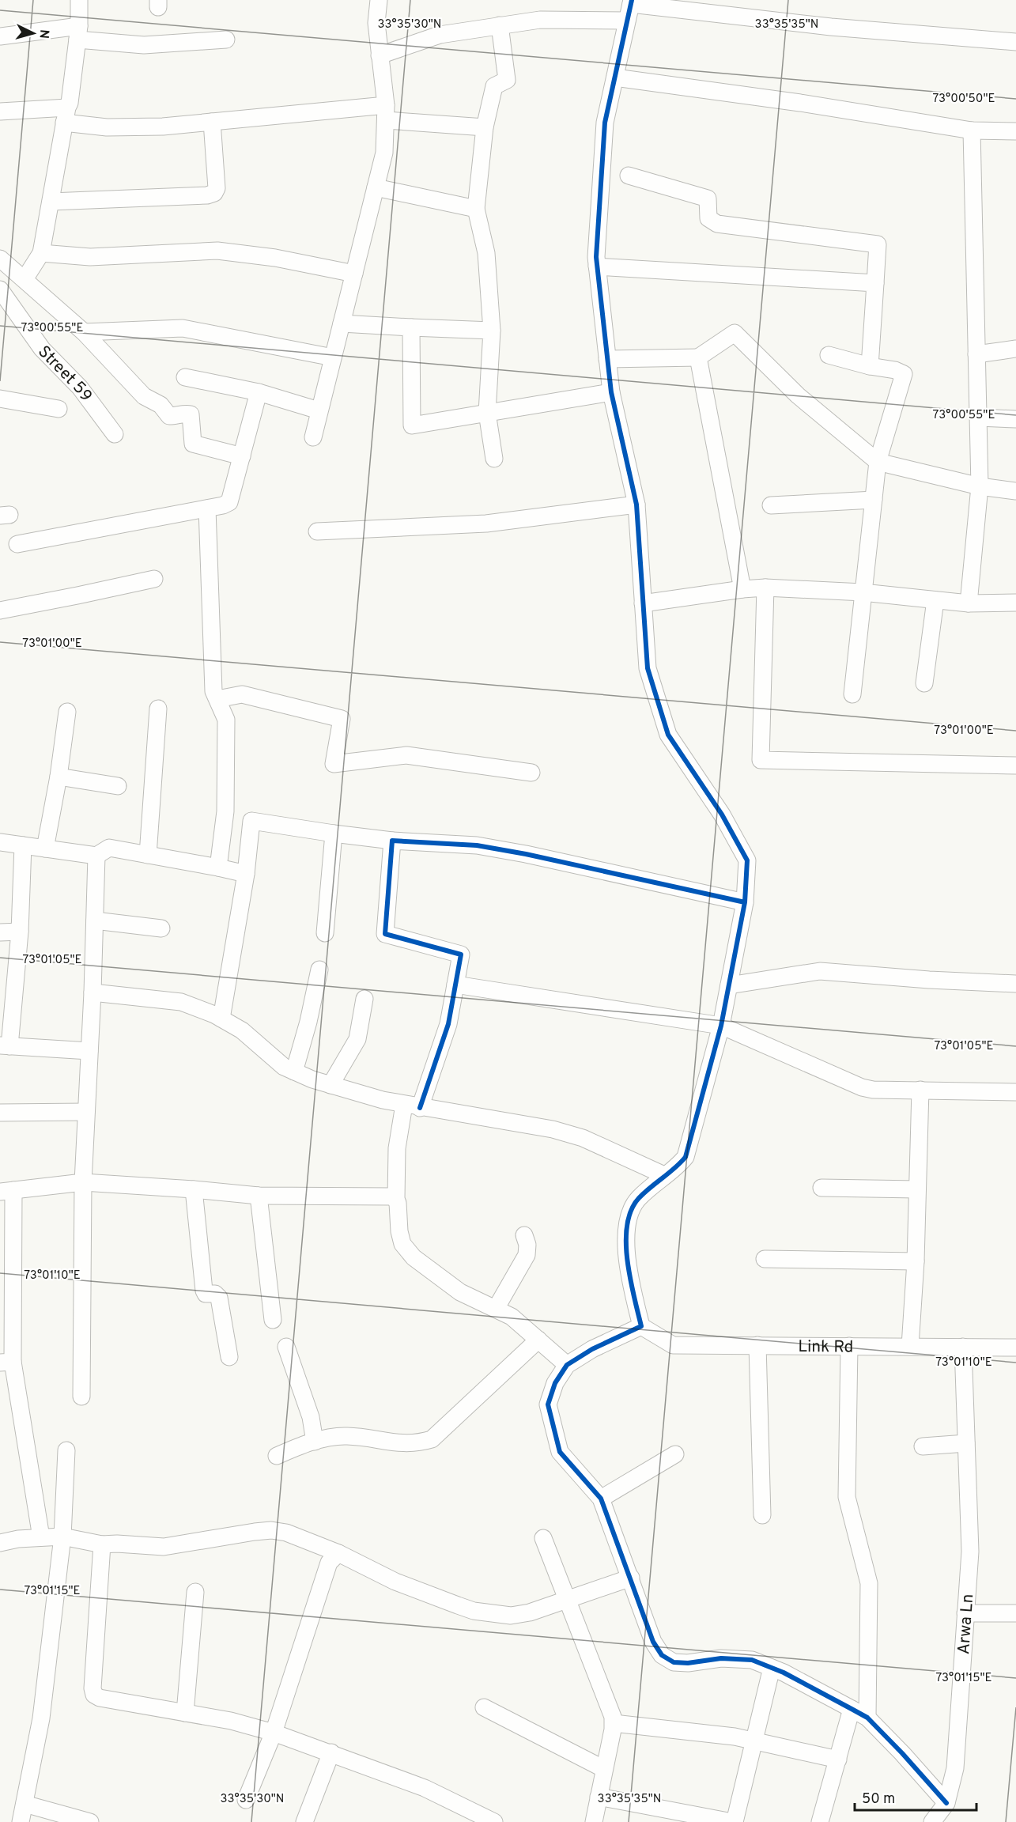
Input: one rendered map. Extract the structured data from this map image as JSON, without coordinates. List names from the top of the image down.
{
  "streets": {
    "street": ["Street 59", "Link Rd", "Arwa Ln"]
  },
  "crossings": [
    ["Link Rd", "Arwa Ln"]
  ],
  "scale_bar": "50 m",
  "north": "right",
  "coordinates": [
    "33°35'30\"N",
    "33°35'35\"N",
    "73°00'50\"E",
    "73°00'55\"E",
    "73°01'00\"E",
    "73°01'05\"E",
    "73°01'10\"E",
    "73°01'15\"E"
  ]
}
